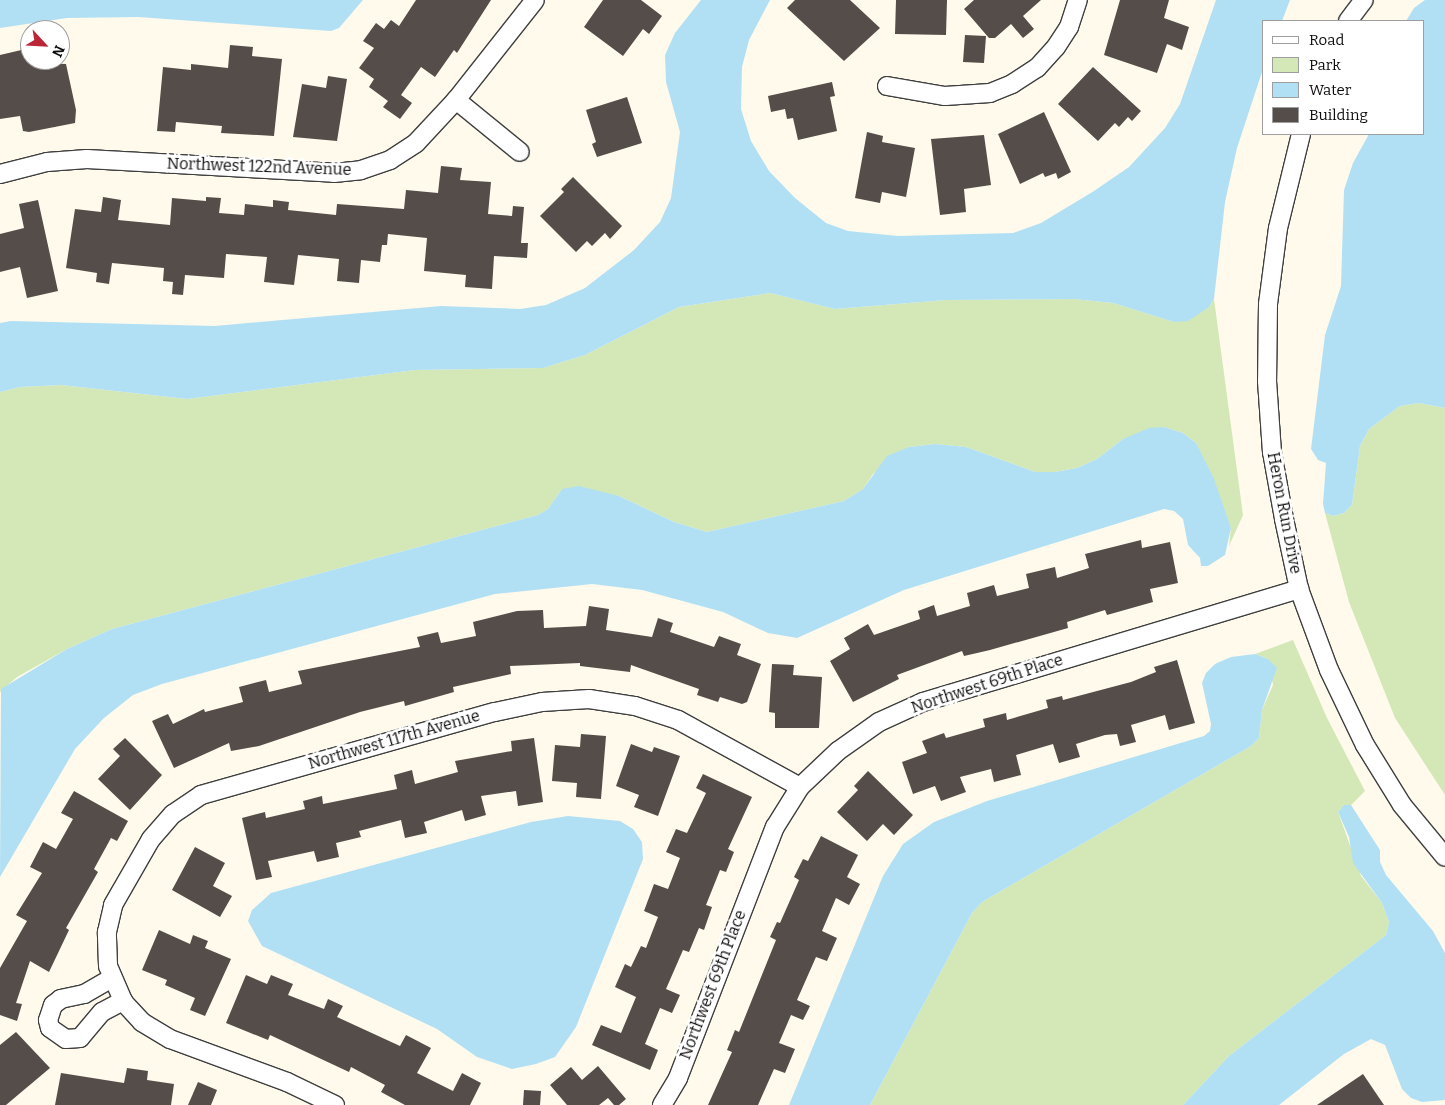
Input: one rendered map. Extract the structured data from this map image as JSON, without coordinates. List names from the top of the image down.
{
  "streets": {
    "street": [
      "Northwest 122nd Avenue",
      "Heron Run Drive",
      "Northwest 69th Place",
      "Northwest 117th Avenue"
    ]
  },
  "crossings": [
    ["Heron Run Drive", "Northwest 69th Place"],
    ["Northwest 69th Place", "Northwest 117th Avenue"]
  ],
  "legend": [
    "Road",
    "Park",
    "Water",
    "Building"
  ],
  "north": "bottom right"
}
